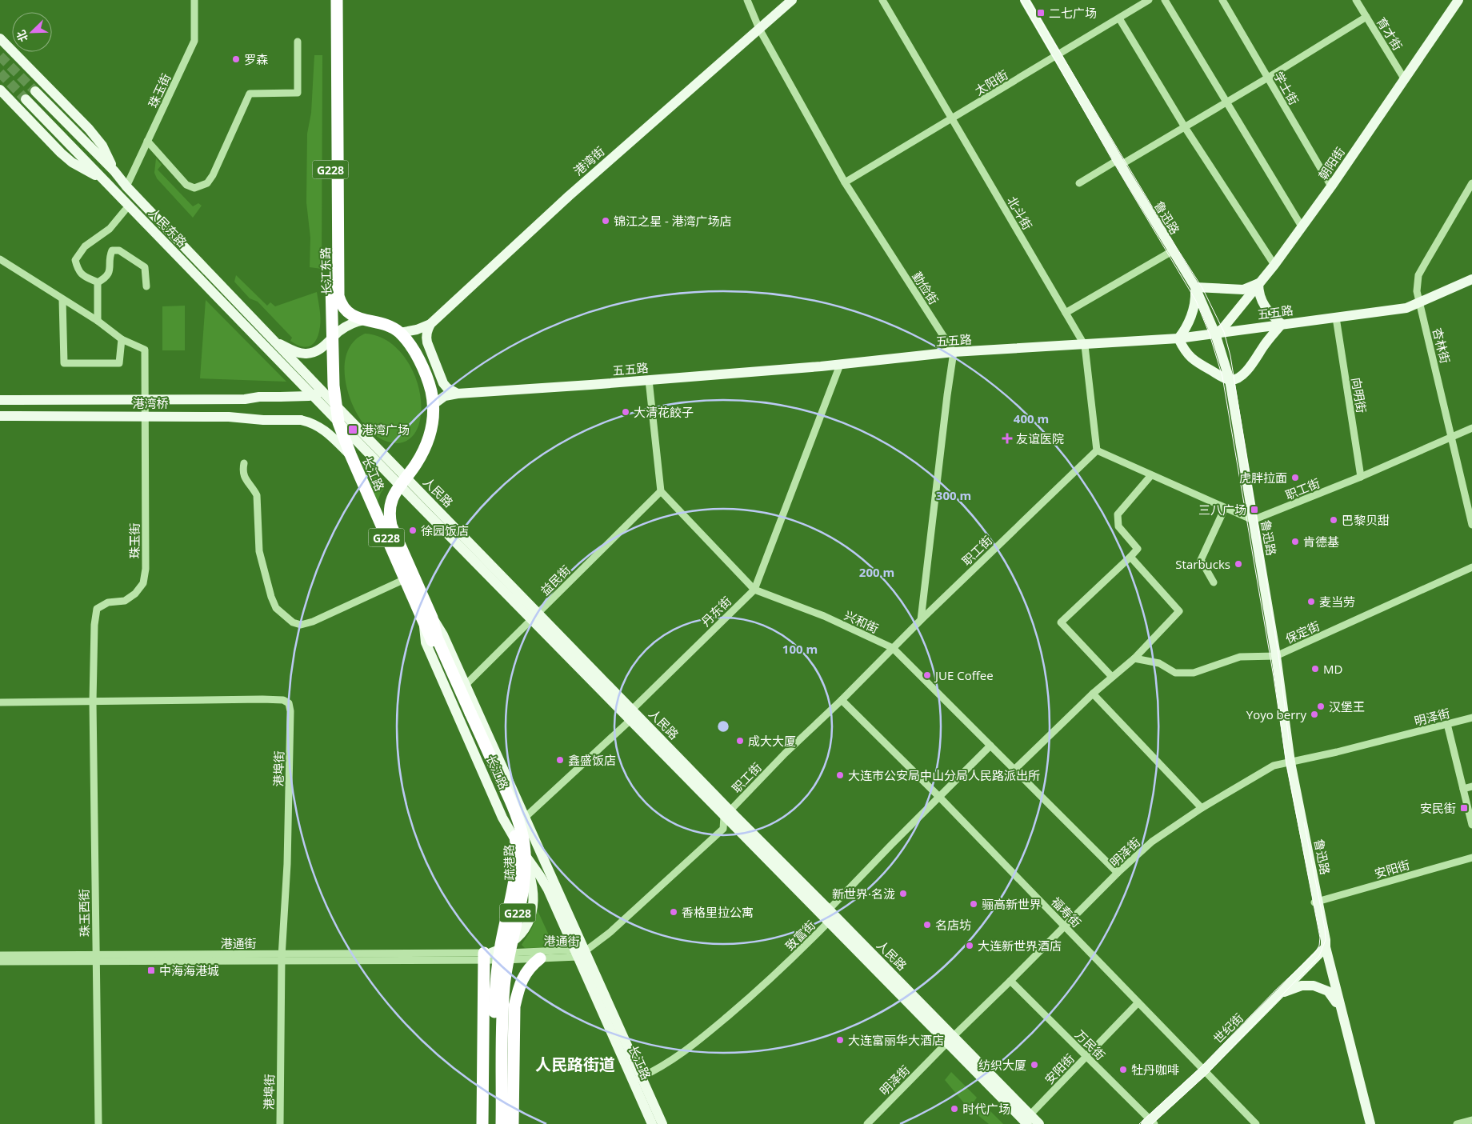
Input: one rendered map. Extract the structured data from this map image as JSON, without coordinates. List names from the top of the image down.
{
  "streets": {
    "highway": [
      "G228",
      "长江东路",
      "长江路",
      "疏港路"
    ],
    "main road": [
      "港湾街",
      "朝阳街",
      "鲁迅路",
      "人民东路",
      "五五路",
      "港湾桥",
      "人民路",
      "世纪街"
    ],
    "street": [
      "育才街",
      "太阳街",
      "学士街",
      "珠玉街",
      "北斗街",
      "勤俭街",
      "杏林街",
      "向明街",
      "职工街",
      "益民街",
      "丹东街",
      "兴和街",
      "保定街",
      "明泽街",
      "港埠街",
      "安阳街",
      "福寿街",
      "珠玉西街",
      "致富街",
      "港通街",
      "万民街"
    ]
  },
  "crossings": [
    ["育才街", "朝阳街"],
    ["太阳街", "北斗街"],
    ["太阳街", "鲁迅路"],
    ["太阳街", "勤俭街"],
    ["学士街", "朝阳街"],
    ["珠玉街", "人民东路"],
    ["珠玉街", "港埠街"],
    ["珠玉街", "珠玉西街"],
    ["港湾街", "长江东路"],
    ["港湾街", "勤俭街"],
    ["朝阳街", "鲁迅路"],
    ["朝阳街", "五五路"],
    ["北斗街", "五五路"],
    ["北斗街", "职工街"],
    ["鲁迅路", "五五路"],
    ["鲁迅路", "职工街"],
    ["鲁迅路", "保定街"],
    ["鲁迅路", "明泽街"],
    ["鲁迅路", "安阳街"],
    ["鲁迅路", "世纪街"],
    ["人民东路", "人民路"],
    ["长江东路", "五五路"],
    ["长江东路", "长江路"],
    ["长江东路", "人民路"],
    ["勤俭街", "五五路"],
    ["五五路", "杏林街"],
    ["五五路", "向明街"],
    ["五五路", "丹东街"],
    ["杏林街", "职工街"],
    ["向明街", "职工街"],
    ["港湾桥", "长江路"],
    ["港湾桥", "人民路"],
    ["长江路", "职工街"],
    ["长江路", "人民路"],
    ["长江路", "疏港路"],
    ["长江路", "致富街"],
    ["长江路", "港通街"],
    ["职工街", "人民路"],
    ["职工街", "兴和街"],
    ["职工街", "福寿街"],
    ["职工街", "港通街"],
    ["人民路", "益民街"],
    ["人民路", "丹东街"],
    ["人民路", "明泽街"],
    ["人民路", "安阳街"],
    ["人民路", "致富街"],
    ["益民街", "兴和街"],
    ["丹东街", "兴和街"],
    ["兴和街", "明泽街"],
    ["明泽街", "福寿街"],
    ["明泽街", "万民街"],
    ["港埠街", "珠玉西街"],
    ["港埠街", "港通街"],
    ["安阳街", "福寿街"],
    ["安阳街", "万民街"],
    ["福寿街", "世纪街"],
    ["珠玉西街", "港通街"],
    ["世纪街", "万民街"]
  ],
  "districts": ["人民路街道"],
  "places": {
    "transit": [
      "二七广场",
      "港湾广场",
      "三八广场",
      "安民街",
      "中海海港城"
    ],
    "other": [
      "罗森",
      "锦江之星 - 港湾广场店",
      "大清花餃子",
      "虎胖拉面",
      "巴黎贝甜",
      "徐园饭店",
      "肯德基",
      "Starbucks",
      "麦当劳",
      "MD",
      "JUE Coffee",
      "汉堡王",
      "Yoyo berry",
      "成大大厦",
      "鑫盛饭店",
      "大连市公安局中山分局人民路派出所",
      "新世界·名泷",
      "骊高新世界",
      "香格里拉公寓",
      "名店坊",
      "大连新世界酒店",
      "大连富丽华大酒店",
      "纺织大厦",
      "牡丹咖啡",
      "时代广场"
    ],
    "health": ["友谊医院"]
  },
  "north": "bottom left",
  "rings": [
    "400 m",
    "300 m",
    "200 m",
    "100 m"
  ]
}
